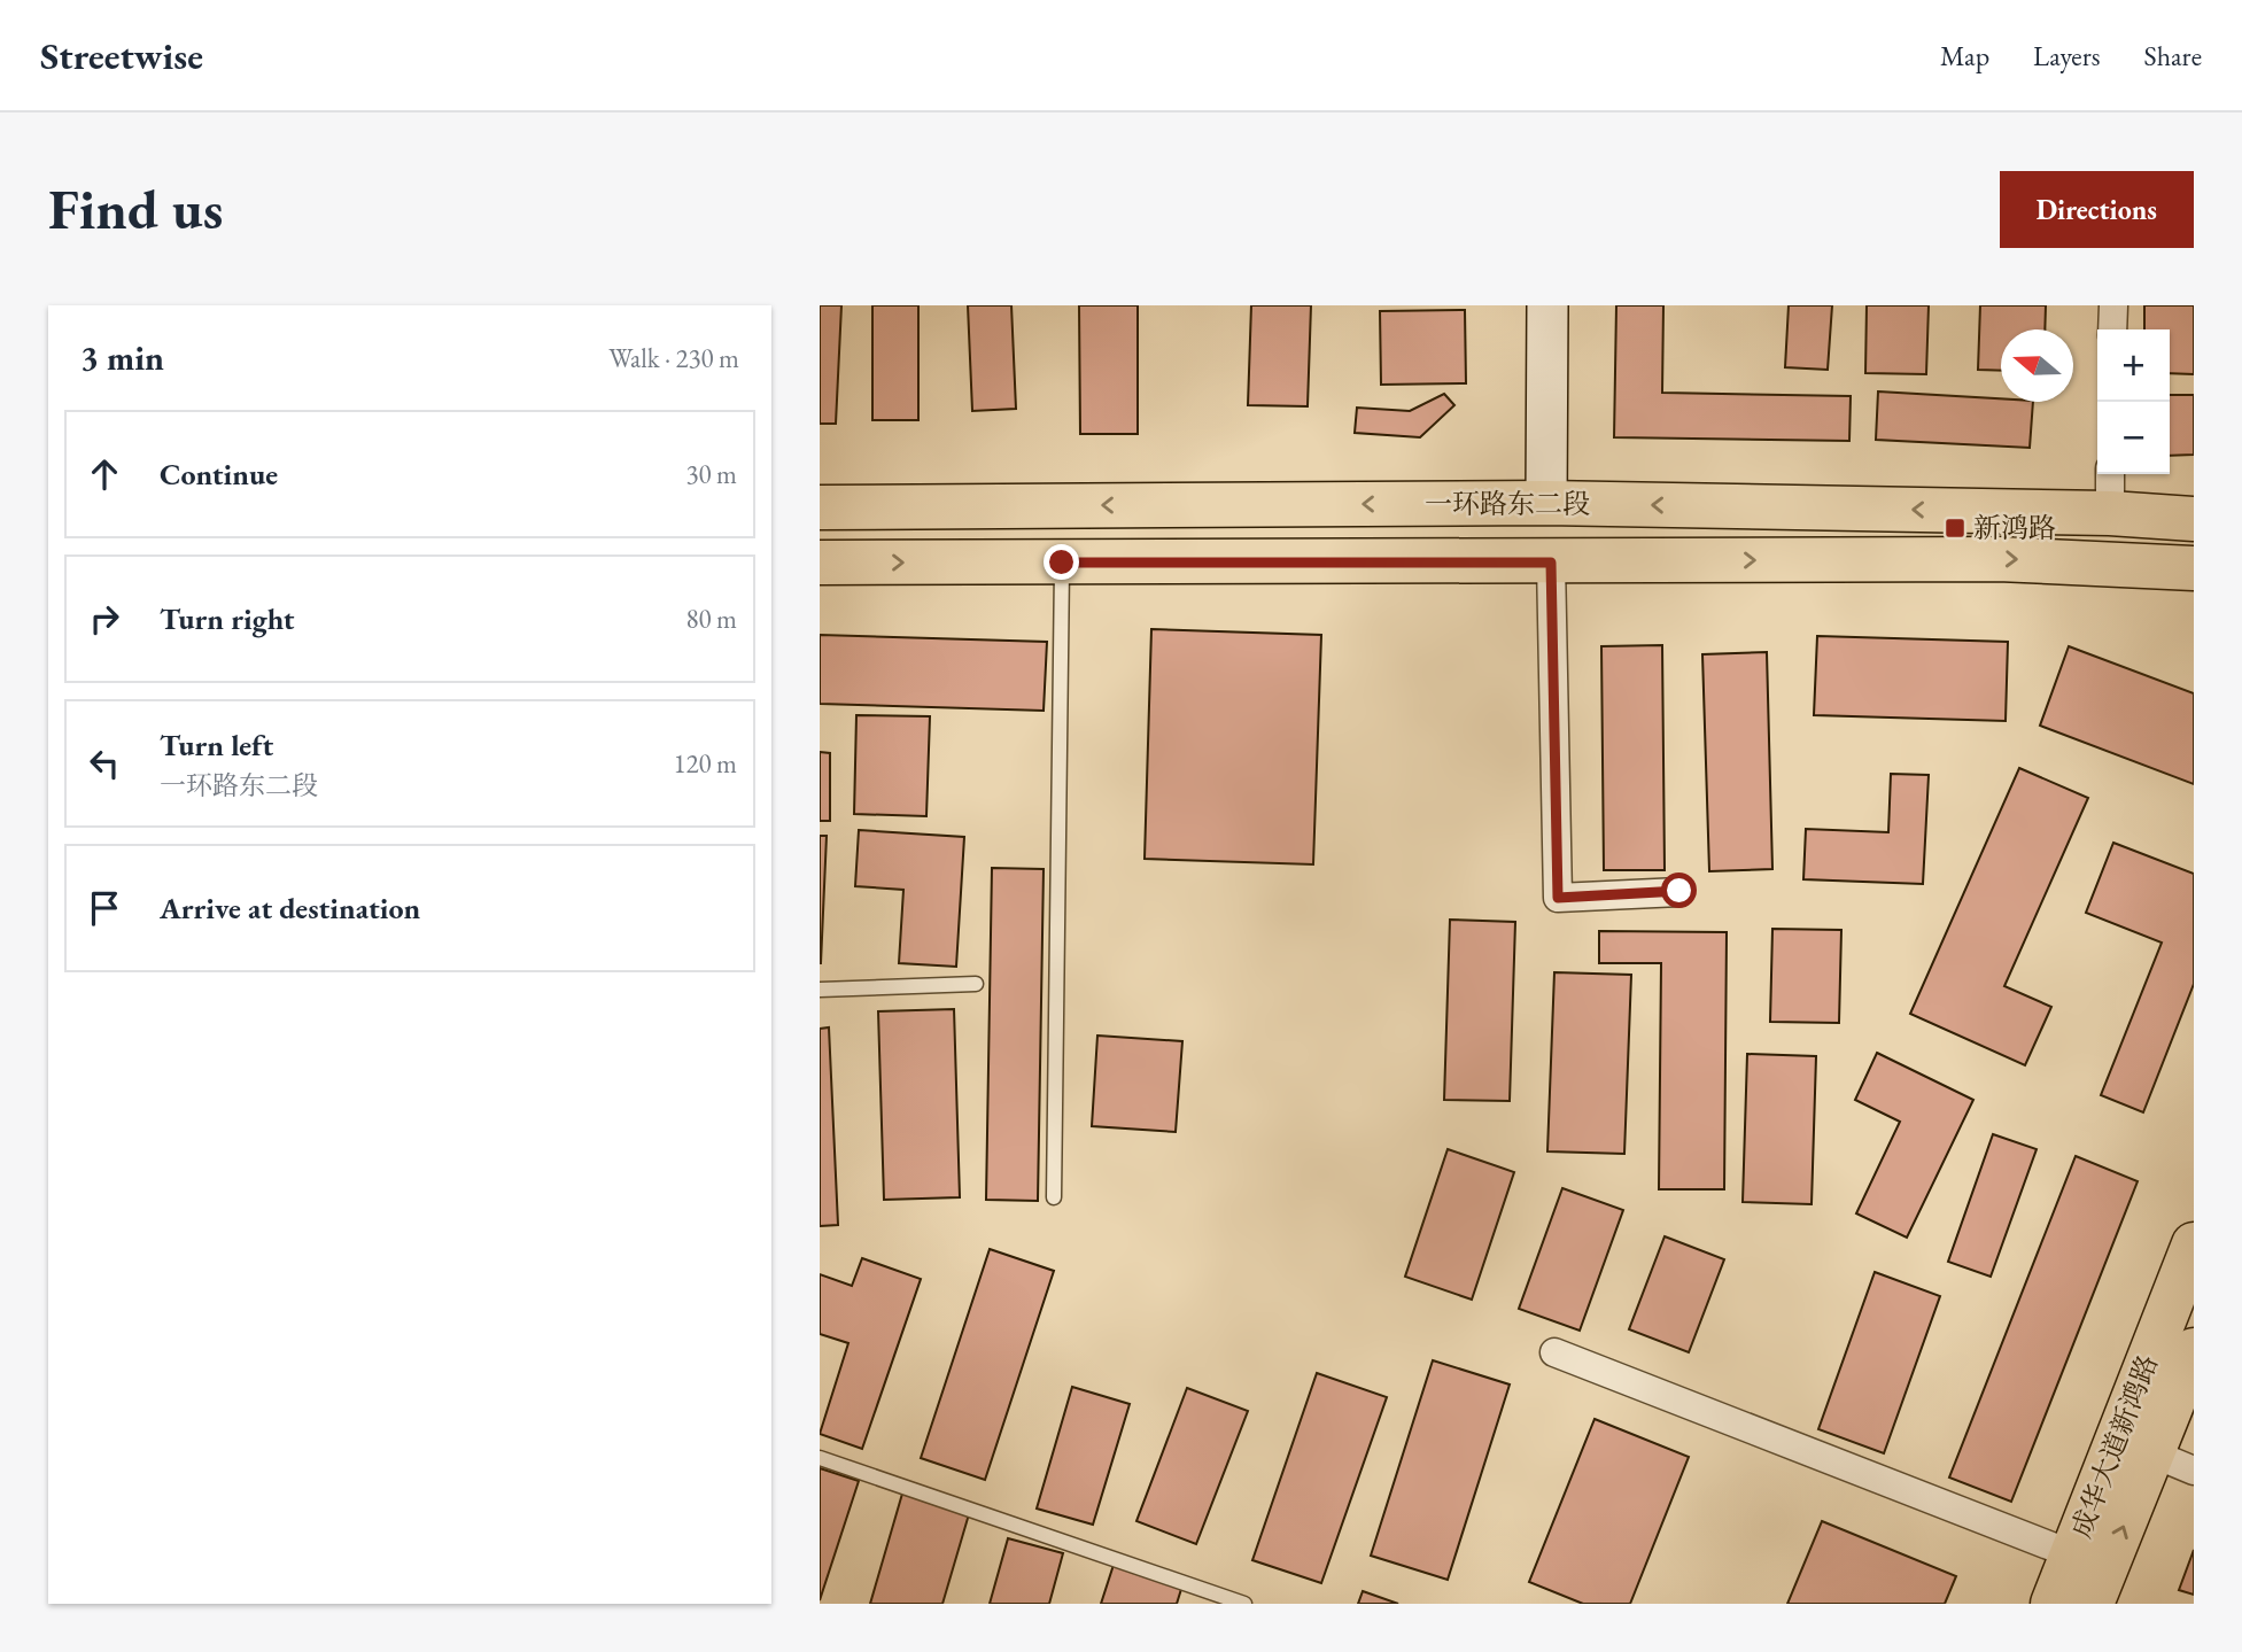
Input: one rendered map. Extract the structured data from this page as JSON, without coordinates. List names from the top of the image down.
{
  "streets": {
    "main road": ["一环路东二段", "成华大道新鸿路"]
  },
  "places": {
    "transit": ["新鸿路"]
  },
  "north": "left",
  "page": {
    "header": "Streetwise",
    "nav": ["Map", "Layers", "Share"],
    "buttons": "Directions",
    "title": "Find us",
    "heading": ["3 min", "Walk · 230 m"],
    "map_buttons": ["+", "−"],
    "list": [
      ["Continue", "30 m"],
      ["Turn right", "80 m"],
      ["Turn left", "一环路东二段", "120 m"],
      "Arrive at destination"
    ]
  }
}
